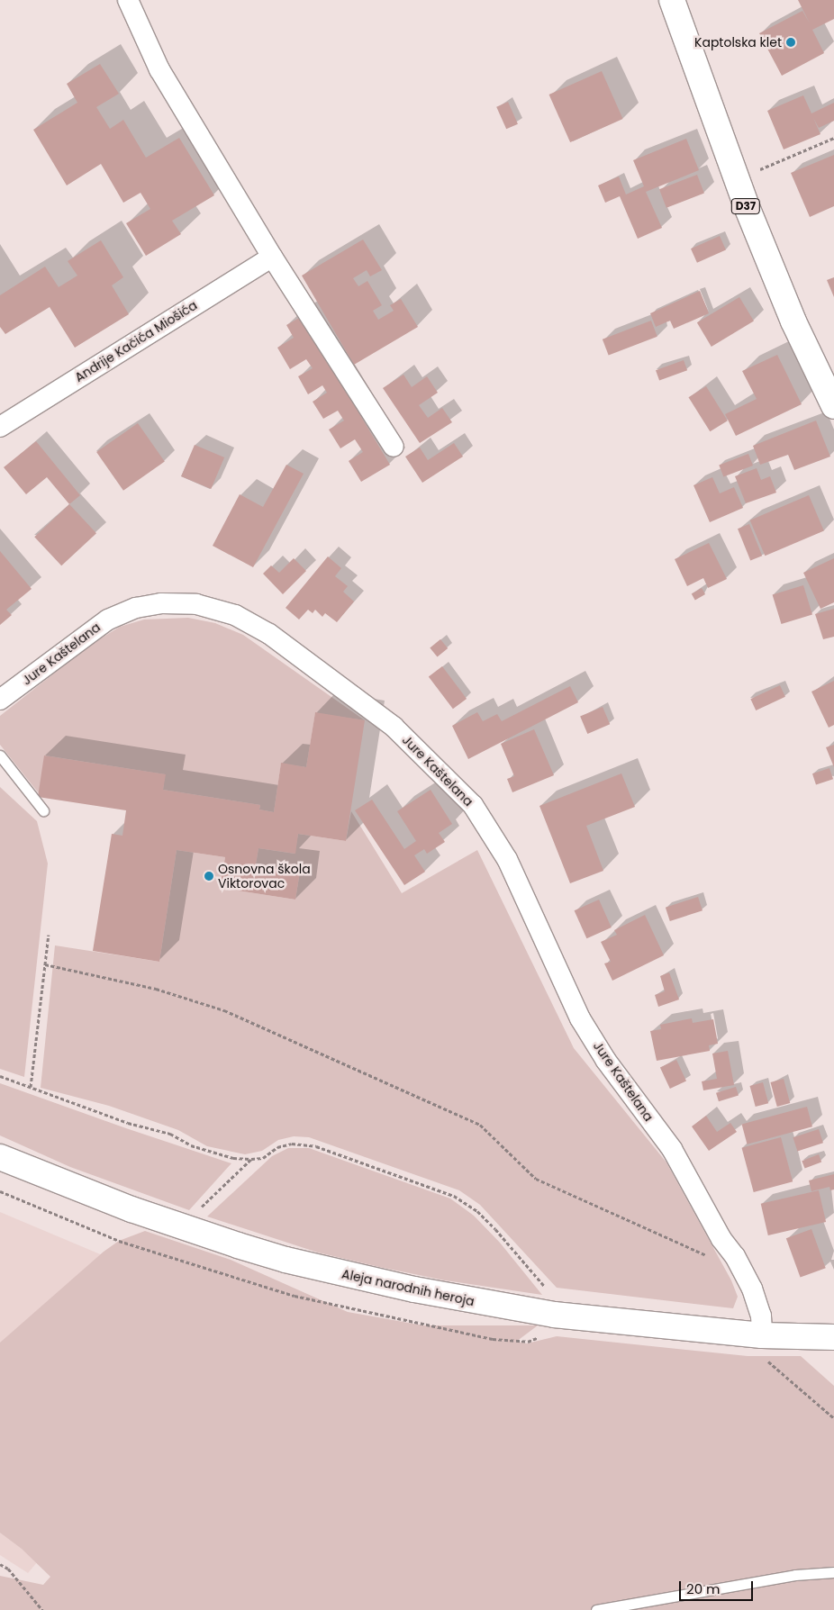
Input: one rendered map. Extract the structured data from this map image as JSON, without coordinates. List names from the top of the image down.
{
  "streets": {
    "main road": ["D37", "Aleja narodnih heroja"],
    "street": ["Andrije Kačića Miošića", "Jure Kaštelana"]
  },
  "crossings": [
    ["Jure Kaštelana", "Aleja narodnih heroja"]
  ],
  "places": ["Kaptolska klet", "Osnovna škola Viktorovac"],
  "scale_bar": "20 m"
}
